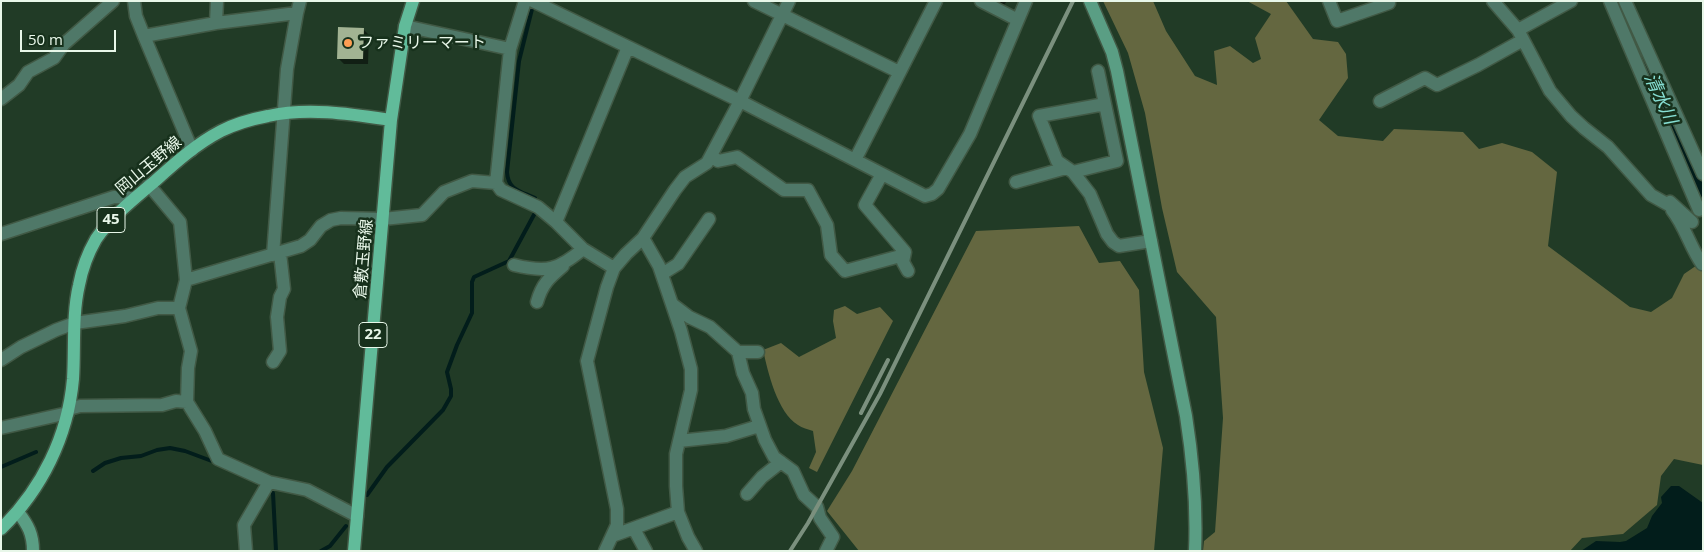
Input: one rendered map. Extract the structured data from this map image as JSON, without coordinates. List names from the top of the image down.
{
  "streets": {
    "main road": [
      "岡山玉野線",
      "45",
      "倉敷玉野線",
      "22"
    ]
  },
  "crossings": [
    ["岡山玉野線", "倉敷玉野線"]
  ],
  "water": ["清水川"],
  "places": ["ファミリーマート"],
  "scale_bar": "50 m"
}
